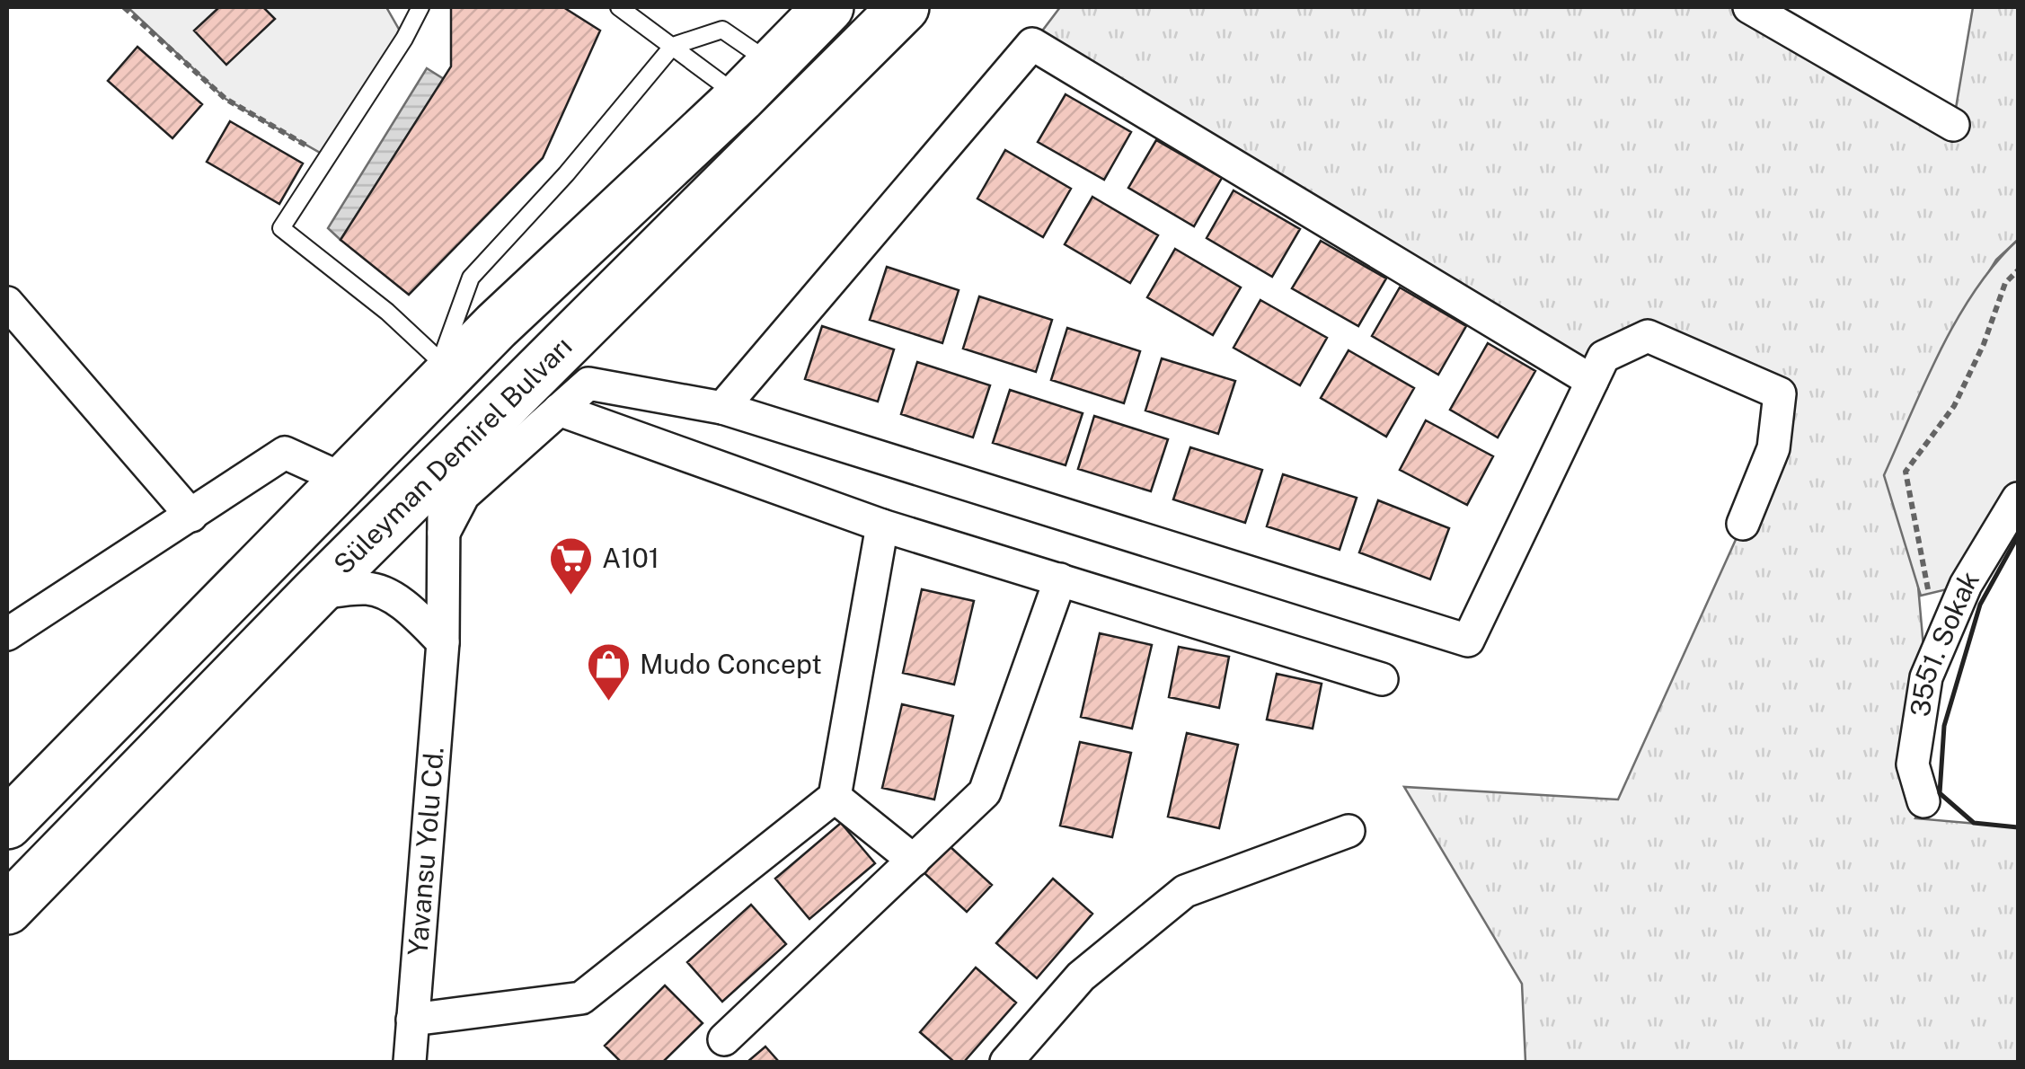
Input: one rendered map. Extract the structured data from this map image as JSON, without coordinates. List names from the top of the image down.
{
  "streets": {
    "highway": ["Süleyman Demirel Bulvarı"],
    "street": ["3551. Sokak", "Yavansu Yolu Cd."]
  },
  "crossings": [
    ["Süleyman Demirel Bulvarı", "Yavansu Yolu Cd."]
  ],
  "places": {
    "supermarket": ["A101"],
    "shop": ["Mudo Concept"]
  }
}
